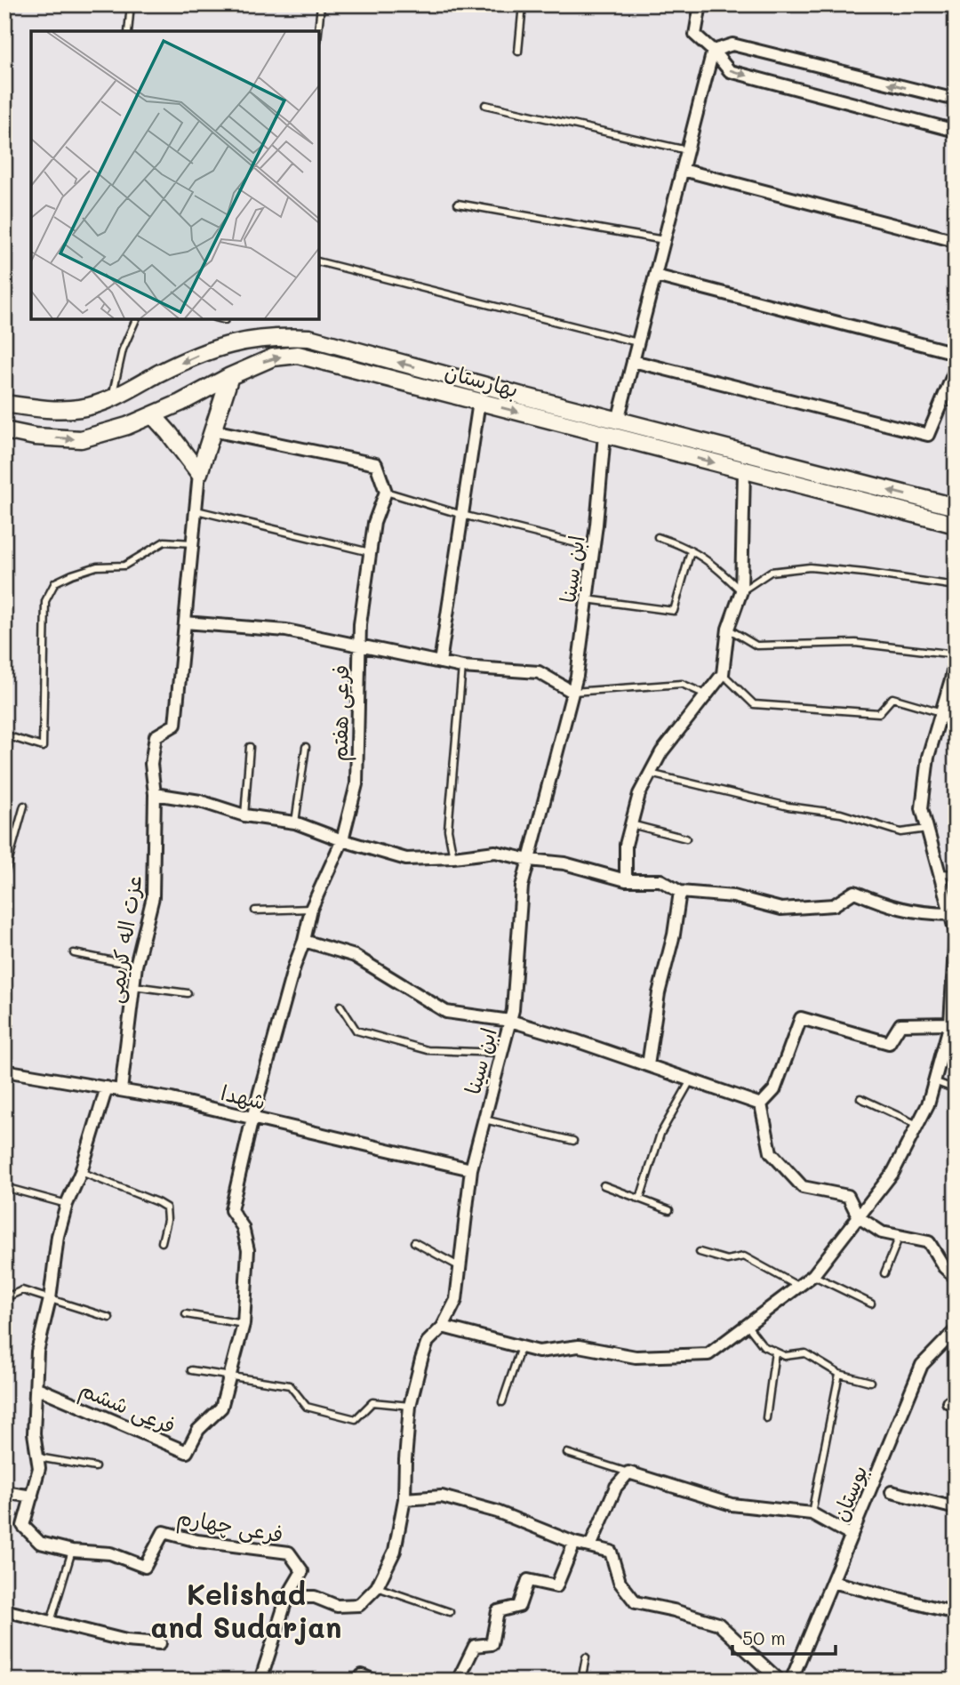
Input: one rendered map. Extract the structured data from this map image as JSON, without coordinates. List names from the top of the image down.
{
  "streets": {
    "street": [
      "بهارستان",
      "ابن سینا",
      "فرعی هفتم",
      "عزت اله کریمی",
      "شهدا",
      "فرعی ششم",
      "بوستان",
      "فرعی چهارم"
    ]
  },
  "crossings": [
    ["بهارستان", "ابن سینا"],
    ["ابن سینا", "شهدا"],
    ["ابن سینا", "فرعی چهارم"],
    ["فرعی هفتم", "شهدا"],
    ["فرعی هفتم", "فرعی ششم"],
    ["عزت اله کریمی", "شهدا"],
    ["شهدا", "فرعی ششم"],
    ["شهدا", "فرعی چهارم"],
    ["فرعی ششم", "فرعی چهارم"]
  ],
  "districts": ["Kelishad and Sudarjan"],
  "scale_bar": "50 m"
}
